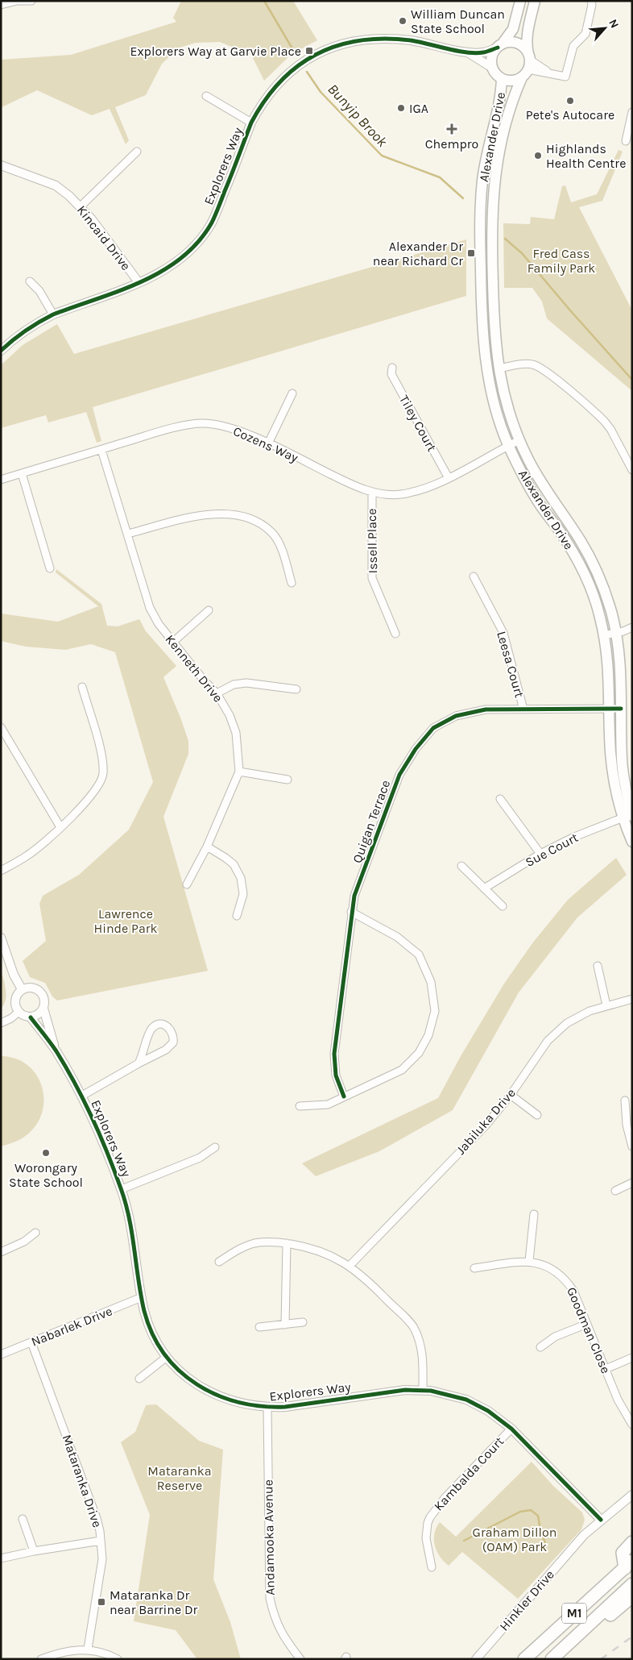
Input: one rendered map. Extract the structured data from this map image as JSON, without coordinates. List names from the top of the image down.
{
  "streets": {
    "highway": ["M1"],
    "main road": ["Alexander Drive"],
    "street": [
      "Explorers Way",
      "Kincaid Drive",
      "Tiley Court",
      "Cozens Way",
      "Issell Place",
      "Leesa Court",
      "Kenneth Drive",
      "Quigan Terrace",
      "Sue Court",
      "Jabiluka Drive",
      "Nabarlek Drive",
      "Goodman Close",
      "Kambalda Court",
      "Mataranka Drive",
      "Andamooka Avenue",
      "Hinkler Drive"
    ]
  },
  "crossings": [
    ["Alexander Drive", "Explorers Way"],
    ["Alexander Drive", "Cozens Way"],
    ["Alexander Drive", "Quigan Terrace"],
    ["Alexander Drive", "Sue Court"],
    ["Explorers Way", "Kincaid Drive"],
    ["Explorers Way", "Nabarlek Drive"],
    ["Explorers Way", "Kambalda Court"],
    ["Explorers Way", "Andamooka Avenue"],
    ["Explorers Way", "Hinkler Drive"],
    ["Tiley Court", "Cozens Way"],
    ["Cozens Way", "Issell Place"],
    ["Cozens Way", "Kenneth Drive"],
    ["Leesa Court", "Quigan Terrace"],
    ["Nabarlek Drive", "Mataranka Drive"]
  ],
  "water": ["Bunyip Brook"],
  "parks": [
    "Fred Cass Family Park",
    "Lawrence Hinde Park",
    "Mataranka Reserve",
    "Graham Dillon (OAM) Park"
  ],
  "places": {
    "other": [
      "William Duncan State School",
      "Pete's Autocare",
      "IGA",
      "Highlands Health Centre",
      "Worongary State School"
    ],
    "transit": ["Explorers Way at Garvie Place", "Alexander Dr near Richard Cr", "Mataranka Dr near Barrine Dr"],
    "health": ["Chempro"]
  },
  "north": "top right"
}
